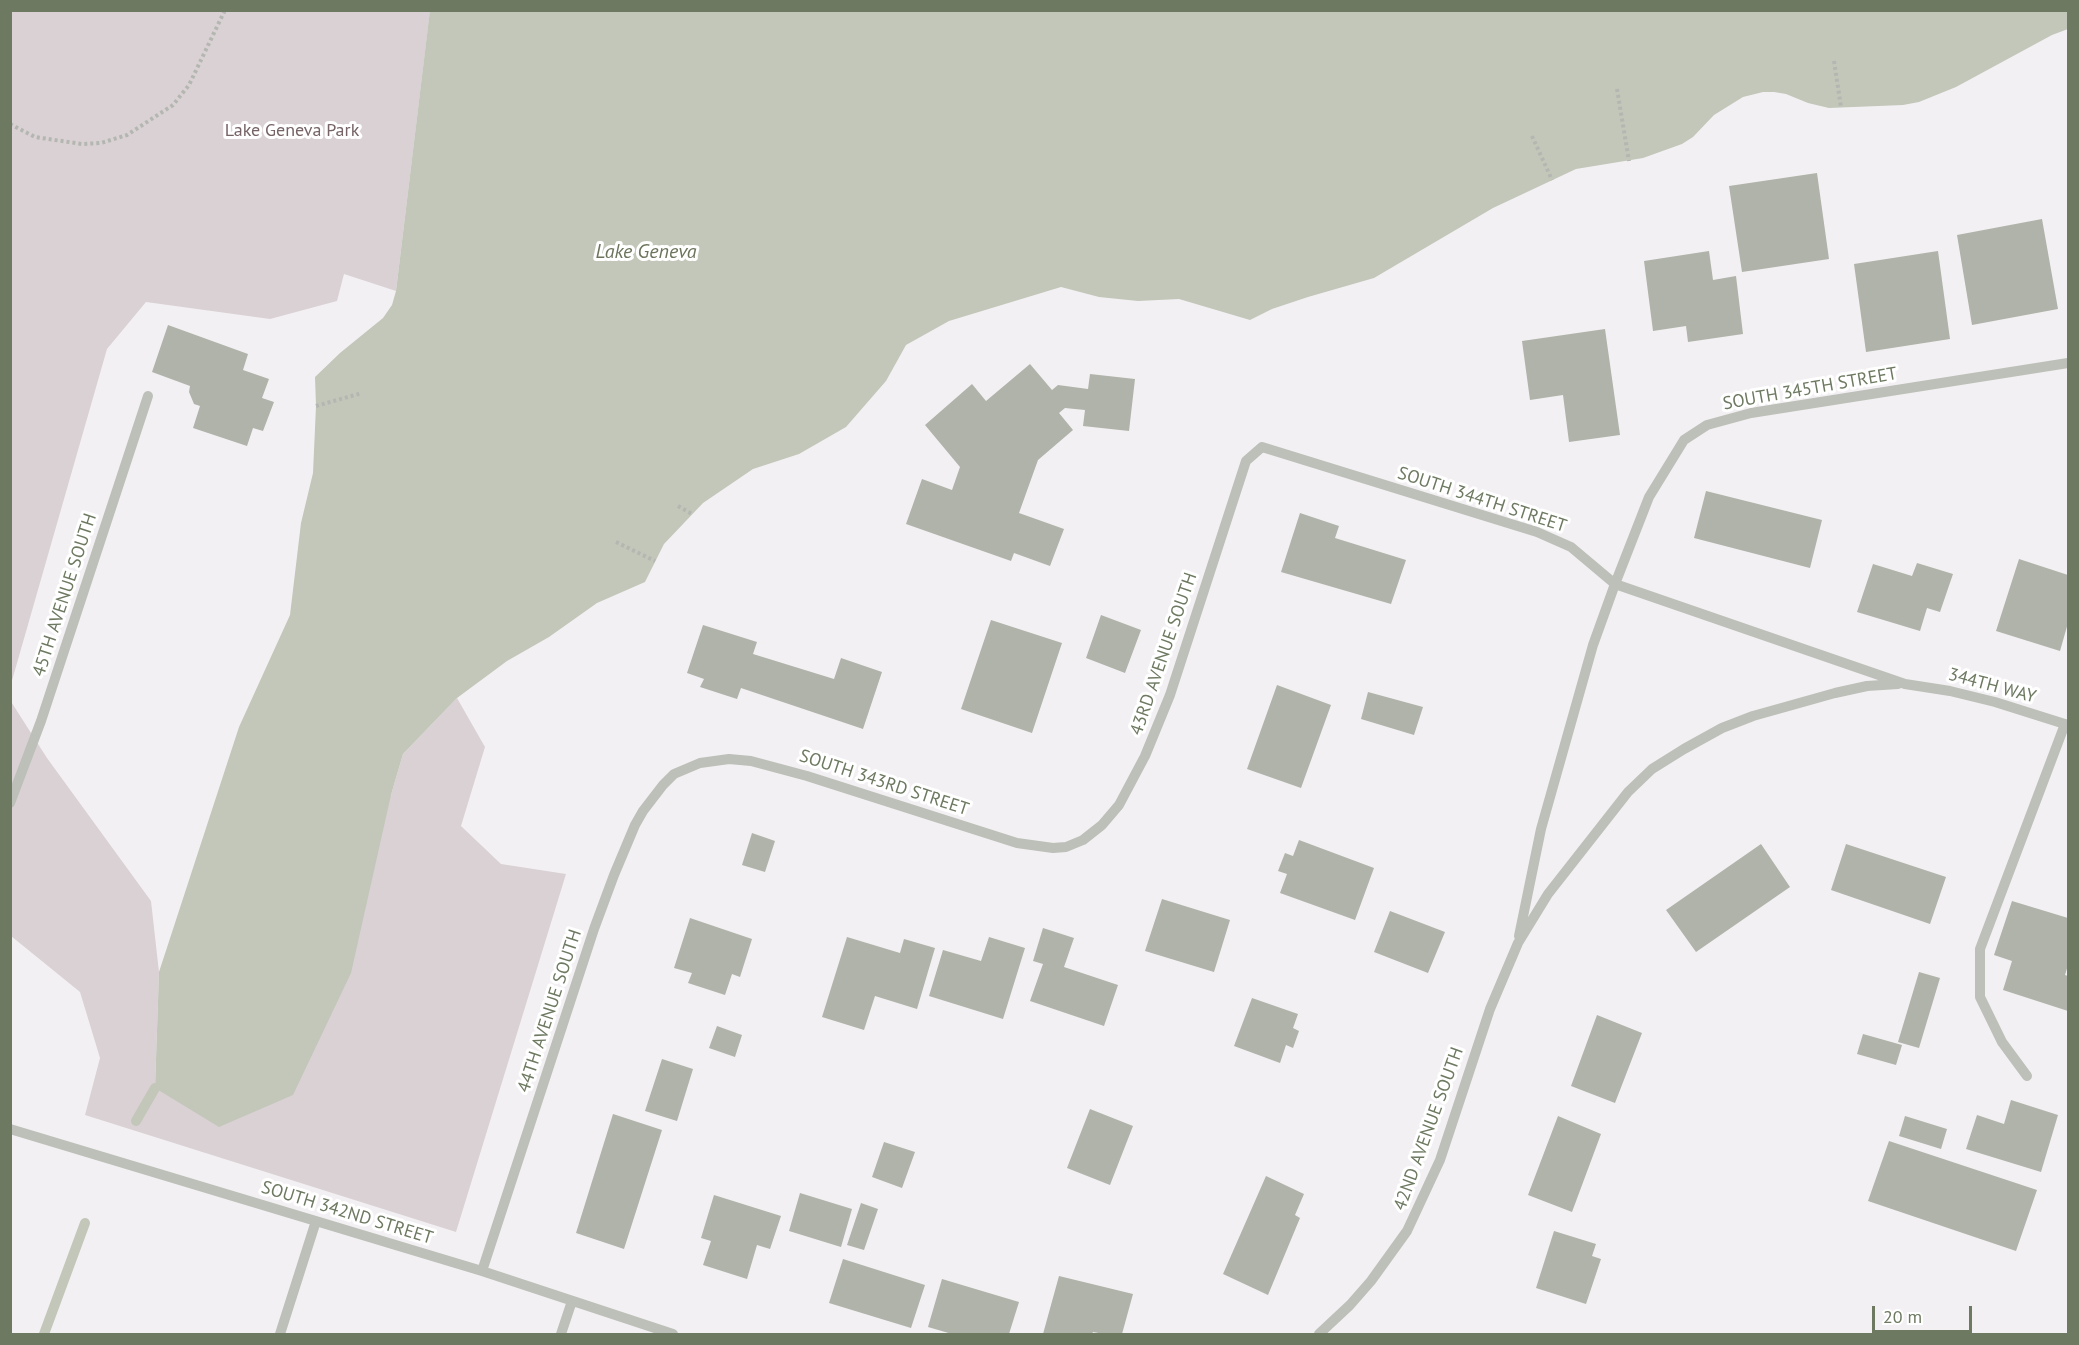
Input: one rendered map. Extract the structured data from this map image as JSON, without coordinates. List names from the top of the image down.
{
  "streets": {
    "street": [
      "SOUTH 345TH STREET",
      "SOUTH 344TH STREET",
      "45TH AVENUE SOUTH",
      "43RD AVENUE SOUTH",
      "344TH WAY",
      "SOUTH 343RD STREET",
      "44TH AVENUE SOUTH",
      "42ND AVENUE SOUTH",
      "SOUTH 342ND STREET"
    ]
  },
  "crossings": [
    ["SOUTH 345TH STREET", "SOUTH 344TH STREET"],
    ["SOUTH 345TH STREET", "42ND AVENUE SOUTH"],
    ["SOUTH 344TH STREET", "43RD AVENUE SOUTH"],
    ["SOUTH 344TH STREET", "344TH WAY"],
    ["SOUTH 344TH STREET", "42ND AVENUE SOUTH"],
    ["43RD AVENUE SOUTH", "SOUTH 343RD STREET"],
    ["344TH WAY", "42ND AVENUE SOUTH"],
    ["SOUTH 343RD STREET", "44TH AVENUE SOUTH"],
    ["44TH AVENUE SOUTH", "SOUTH 342ND STREET"]
  ],
  "water": ["Lake Geneva"],
  "parks": ["Lake Geneva Park"],
  "scale_bar": "20 m"
}
